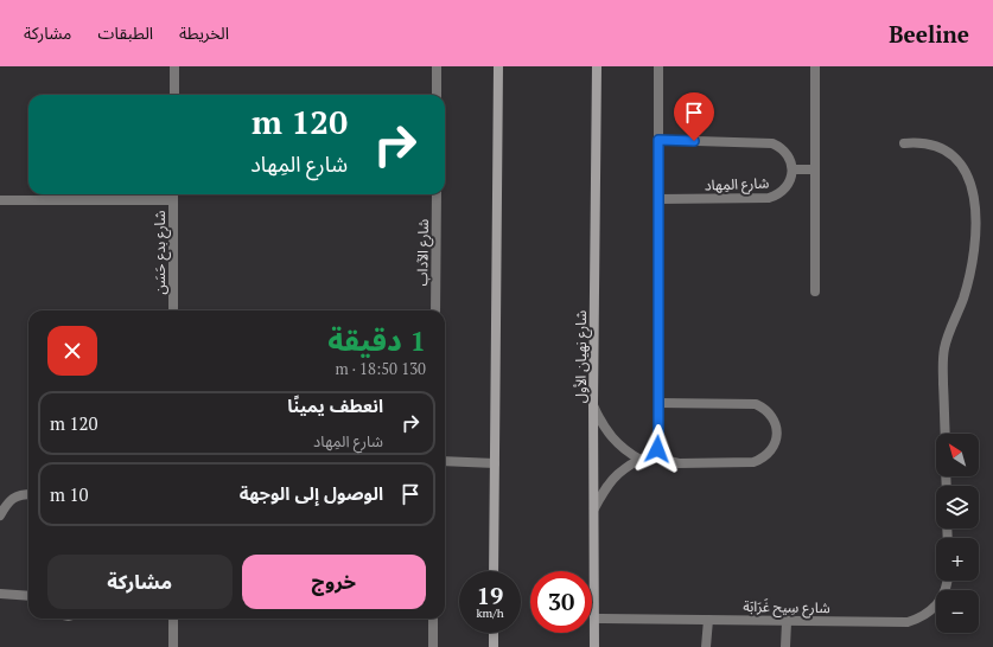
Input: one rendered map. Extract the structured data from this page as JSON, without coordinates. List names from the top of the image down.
{
  "streets": {
    "main road": ["شارع نهيان الأول"],
    "street": [
      "شارع المِهاد",
      "شارع بدع حَسَن",
      "شارع الآداب",
      "شارع سِيح غَرَابَة"
    ]
  },
  "crossings": [
    ["شارع نهيان الأول", "شارع سِيح غَرَابَة"]
  ],
  "north": "top left",
  "page": {
    "header": "Beeline",
    "nav": ["الخريطة", "الطبقات", "مشاركة"],
    "turn": ["120 m", "شارع المِهاد"],
    "heading": ["1 دقيقة", "130 m · 18:50"],
    "list": [
      {
        "name": "انعطف يمينًا",
        "note": "شارع المِهاد",
        "value": "120 m"
      },
      {
        "name": "الوصول إلى الوجهة",
        "value": "10 m"
      }
    ],
    "map_buttons": ["+", "−"],
    "buttons": ["خروج", "مشاركة"],
    "speed": "19 km/h",
    "limit": "30"
  }
}
